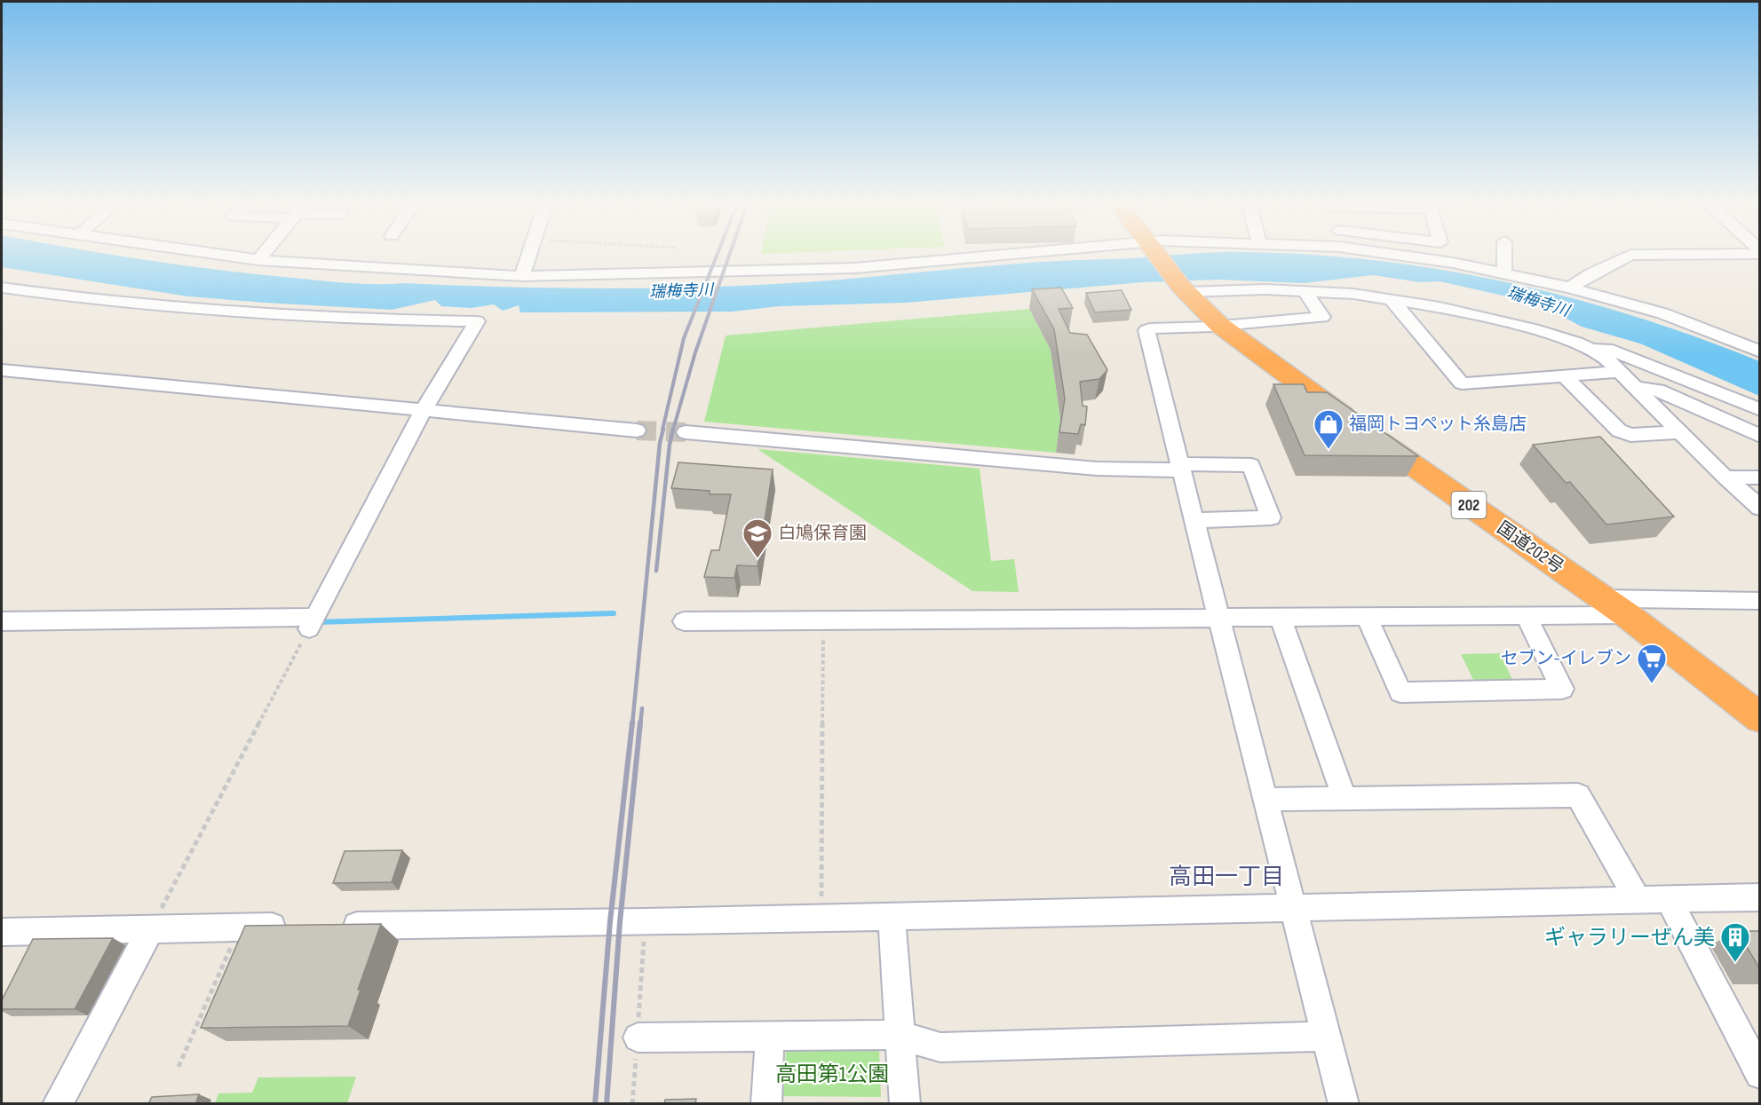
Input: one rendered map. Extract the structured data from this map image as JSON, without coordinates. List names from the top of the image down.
{
  "streets": {
    "highway": ["202", "国道202号"]
  },
  "districts": ["高田一丁目"],
  "water": ["瑞梅寺川"],
  "parks": ["高田第1公園"],
  "places": {
    "shop": ["福岡トヨペット糸島店"],
    "school or university": ["白鳩保育園"],
    "supermarket": ["セブン-イレブン"],
    "building": ["ギャラリーぜん美"]
  }
}
